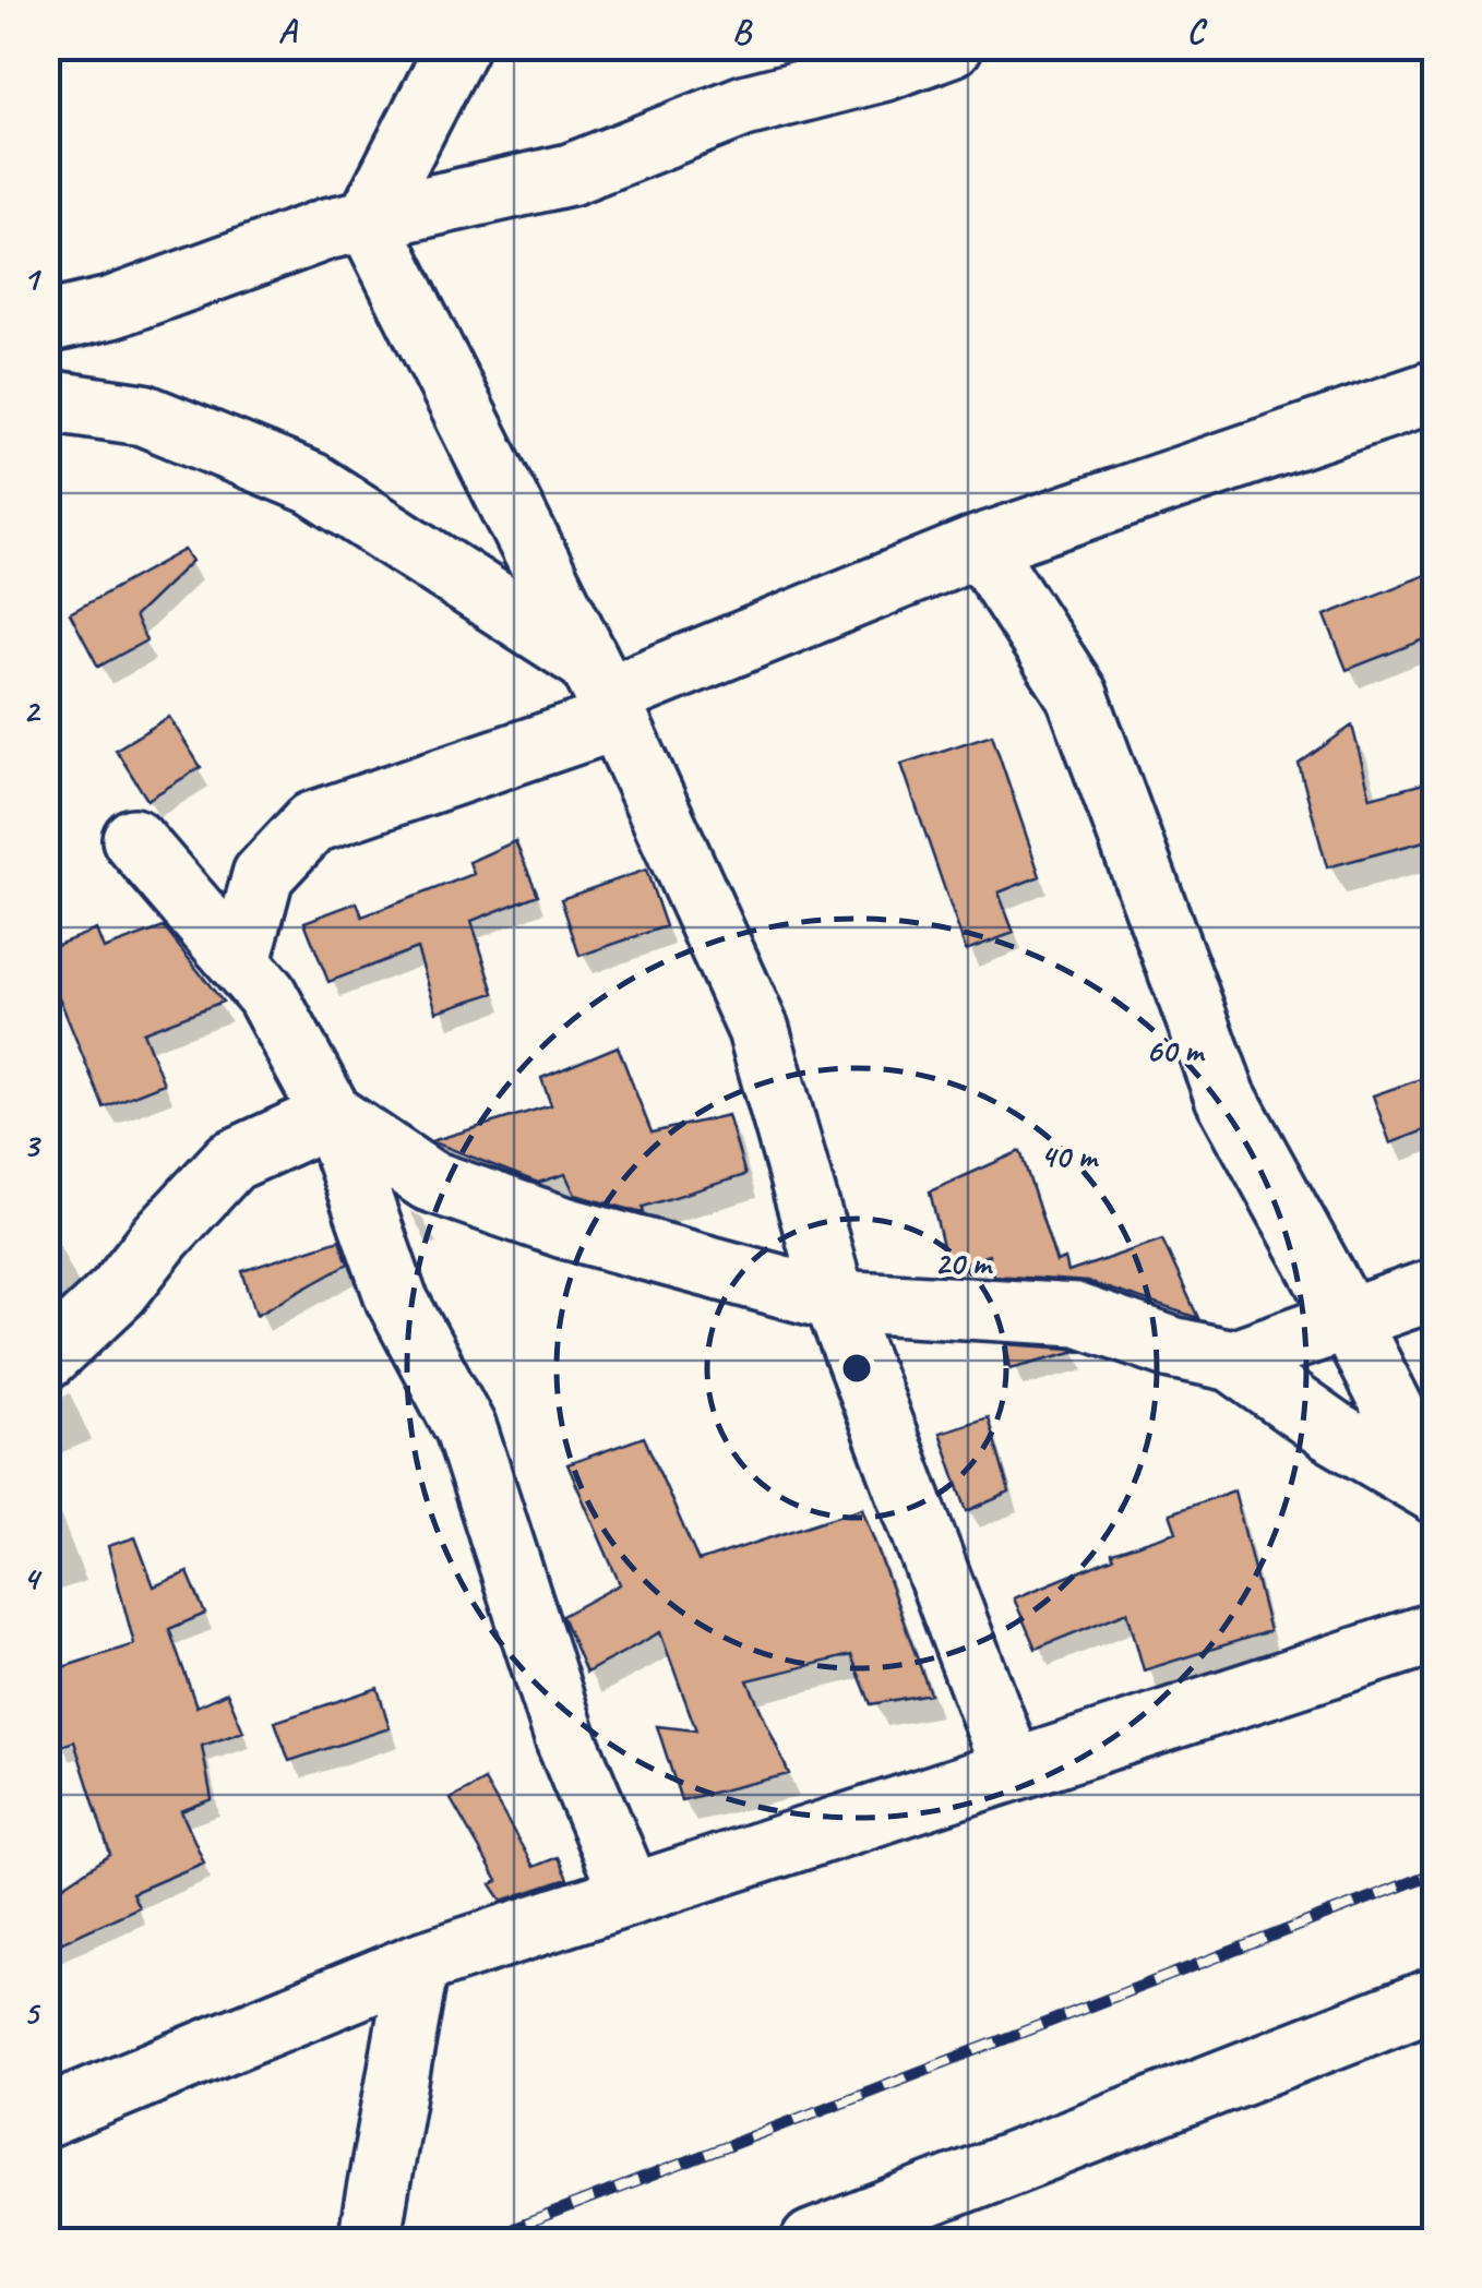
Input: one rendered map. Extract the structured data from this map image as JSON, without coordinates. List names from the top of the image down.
{
  "grid": {
    "columns": ["A", "B", "C"],
    "rows": [
      "1",
      "2",
      "3",
      "4",
      "5"
    ]
  },
  "rings": ["60 m", "40 m", "20 m"]
}
